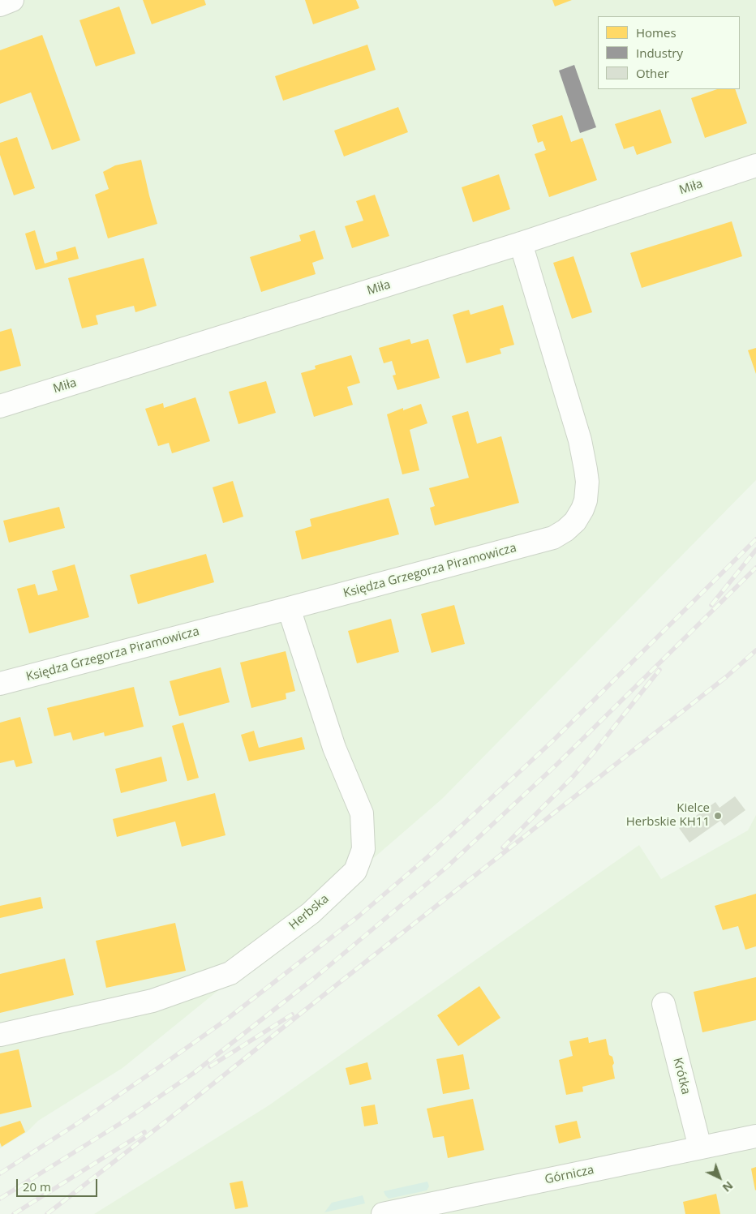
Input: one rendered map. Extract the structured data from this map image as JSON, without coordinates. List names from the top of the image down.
{
  "streets": {
    "street": [
      "Miła",
      "Księdza Grzegorza Piramowicza",
      "Herbska",
      "Krótka",
      "Górnicza"
    ]
  },
  "crossings": [
    ["Miła", "Księdza Grzegorza Piramowicza"],
    ["Księdza Grzegorza Piramowicza", "Herbska"],
    ["Krótka", "Górnicza"]
  ],
  "places": ["Kielce Herbskie KH11"],
  "legend": ["Homes", "Industry", "Other"],
  "scale_bar": "20 m",
  "north": "bottom right"
}
